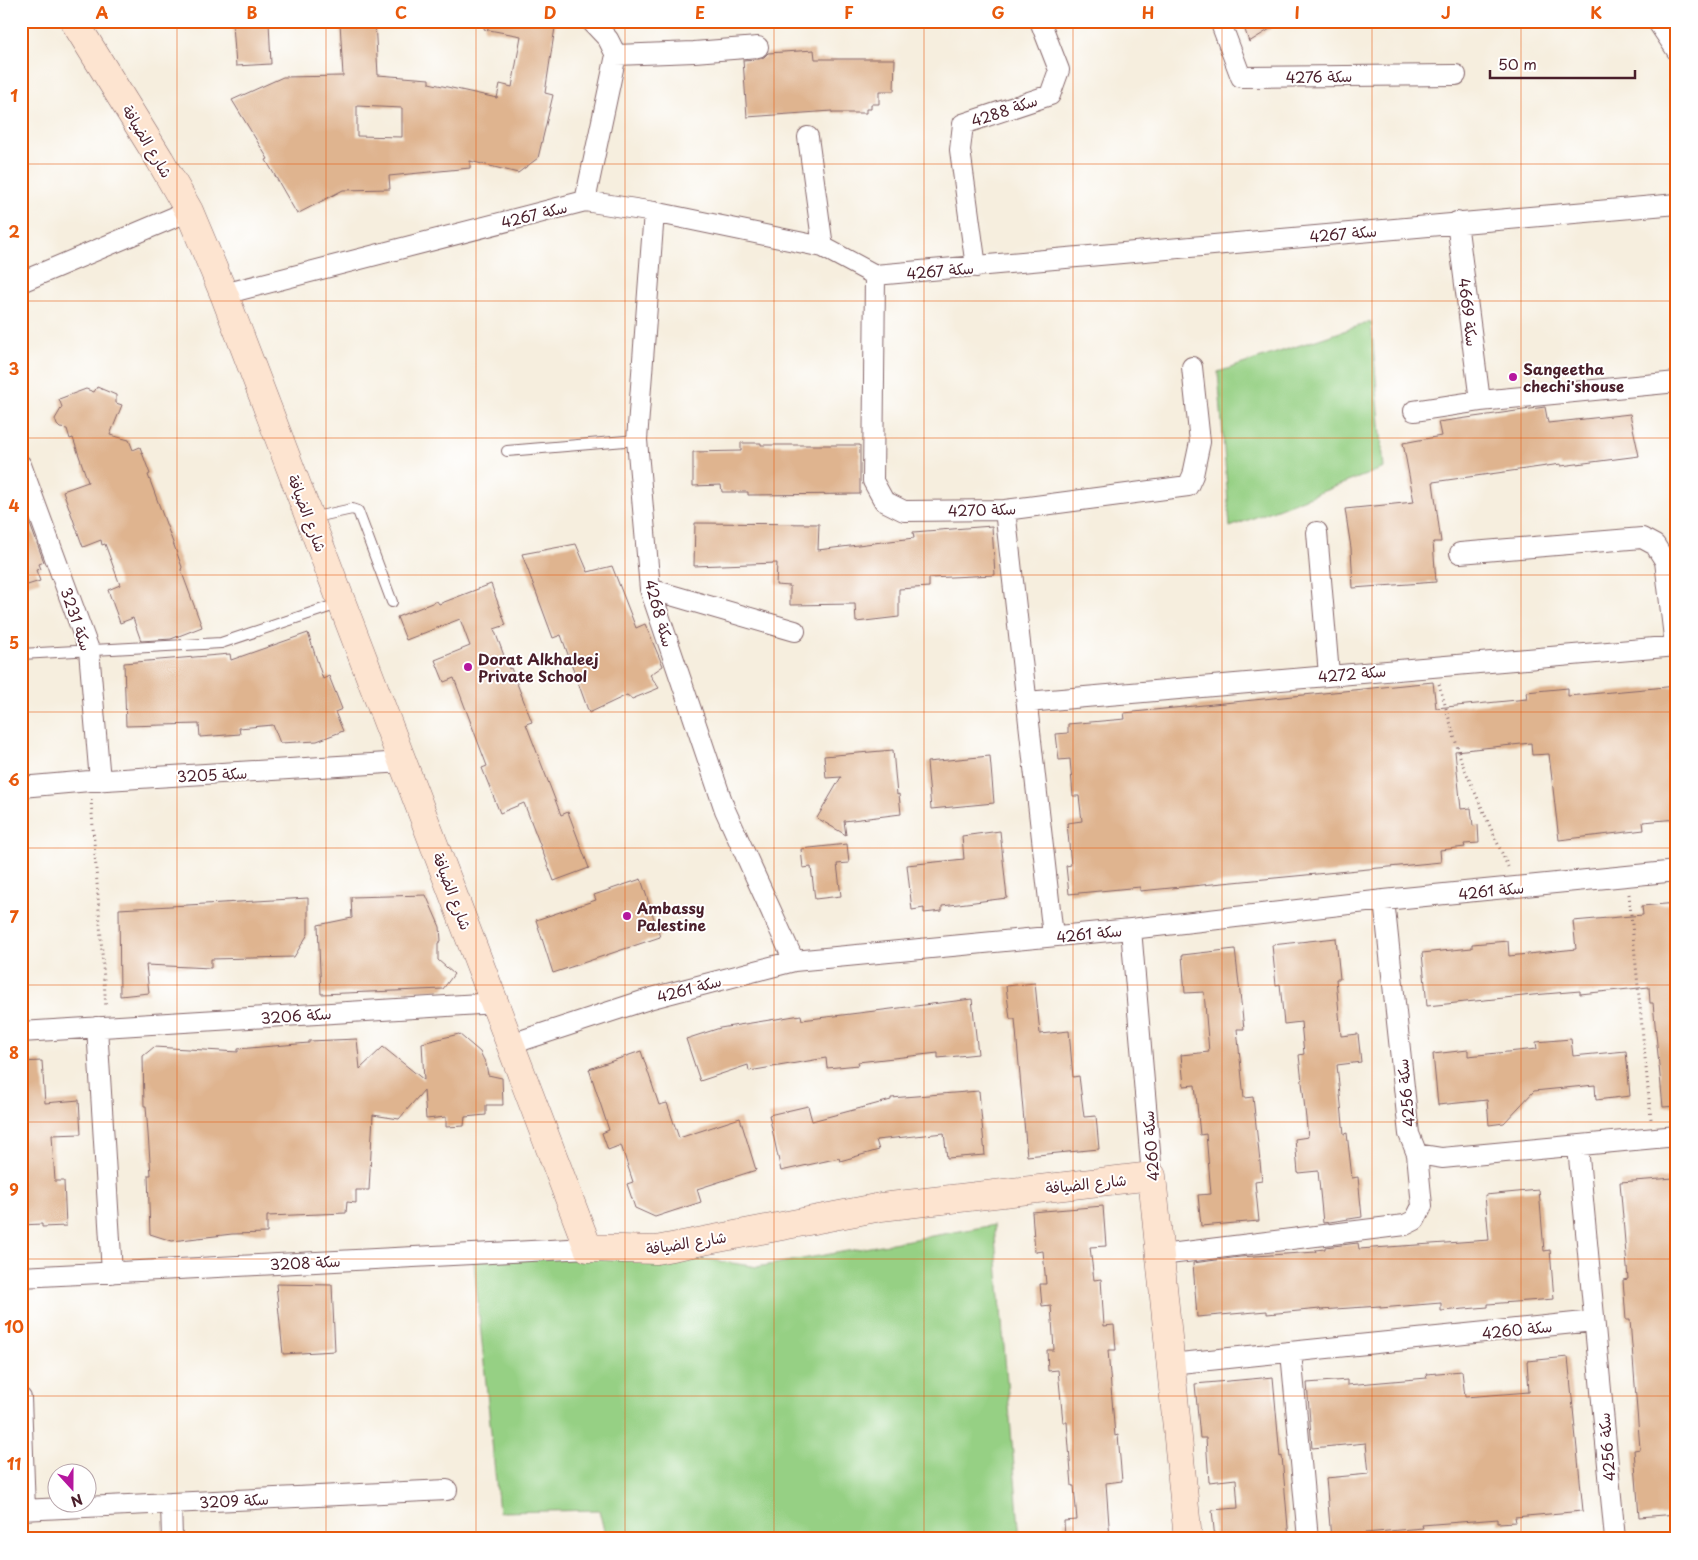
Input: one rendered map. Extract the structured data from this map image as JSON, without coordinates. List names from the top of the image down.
{
  "streets": {
    "street": [
      "سكة 4276",
      "سكة 4288",
      "شارع الضيافة",
      "سكة 4267",
      "سكة 4669",
      "سكة 4270",
      "سكة 4268",
      "سكة 3231",
      "سكة 4272",
      "سكة 3205",
      "سكة 4261",
      "سكة 3206",
      "سكة 4256",
      "سكة 4260",
      "سكة 3208",
      "سكة 3209"
    ]
  },
  "crossings": [
    ["سكة 4288", "سكة 4267"],
    ["شارع الضيافة", "سكة 4267"],
    ["شارع الضيافة", "سكة 3205"],
    ["شارع الضيافة", "سكة 4261"],
    ["شارع الضيافة", "سكة 3206"],
    ["شارع الضيافة", "سكة 4260"],
    ["شارع الضيافة", "سكة 3208"],
    ["سكة 4267", "سكة 4669"],
    ["سكة 4267", "سكة 4270"],
    ["سكة 4267", "سكة 4268"],
    ["سكة 4268", "سكة 4261"],
    ["سكة 3231", "سكة 3205"],
    ["سكة 4261", "سكة 4256"],
    ["سكة 4261", "سكة 4260"],
    ["سكة 4256", "سكة 4260"]
  ],
  "places": ["Sangeetha chechi'shouse", "Dorat Alkhaleej Private School", "Ambassy Palestine"],
  "scale_bar": "50 m",
  "north": "bottom",
  "grid": {
    "columns": [
      "A",
      "B",
      "C",
      "D",
      "E",
      "F",
      "G",
      "H",
      "I",
      "J",
      "K"
    ],
    "rows": [
      "1",
      "2",
      "3",
      "4",
      "5",
      "6",
      "7",
      "8",
      "9",
      "10",
      "11"
    ]
  }
}
